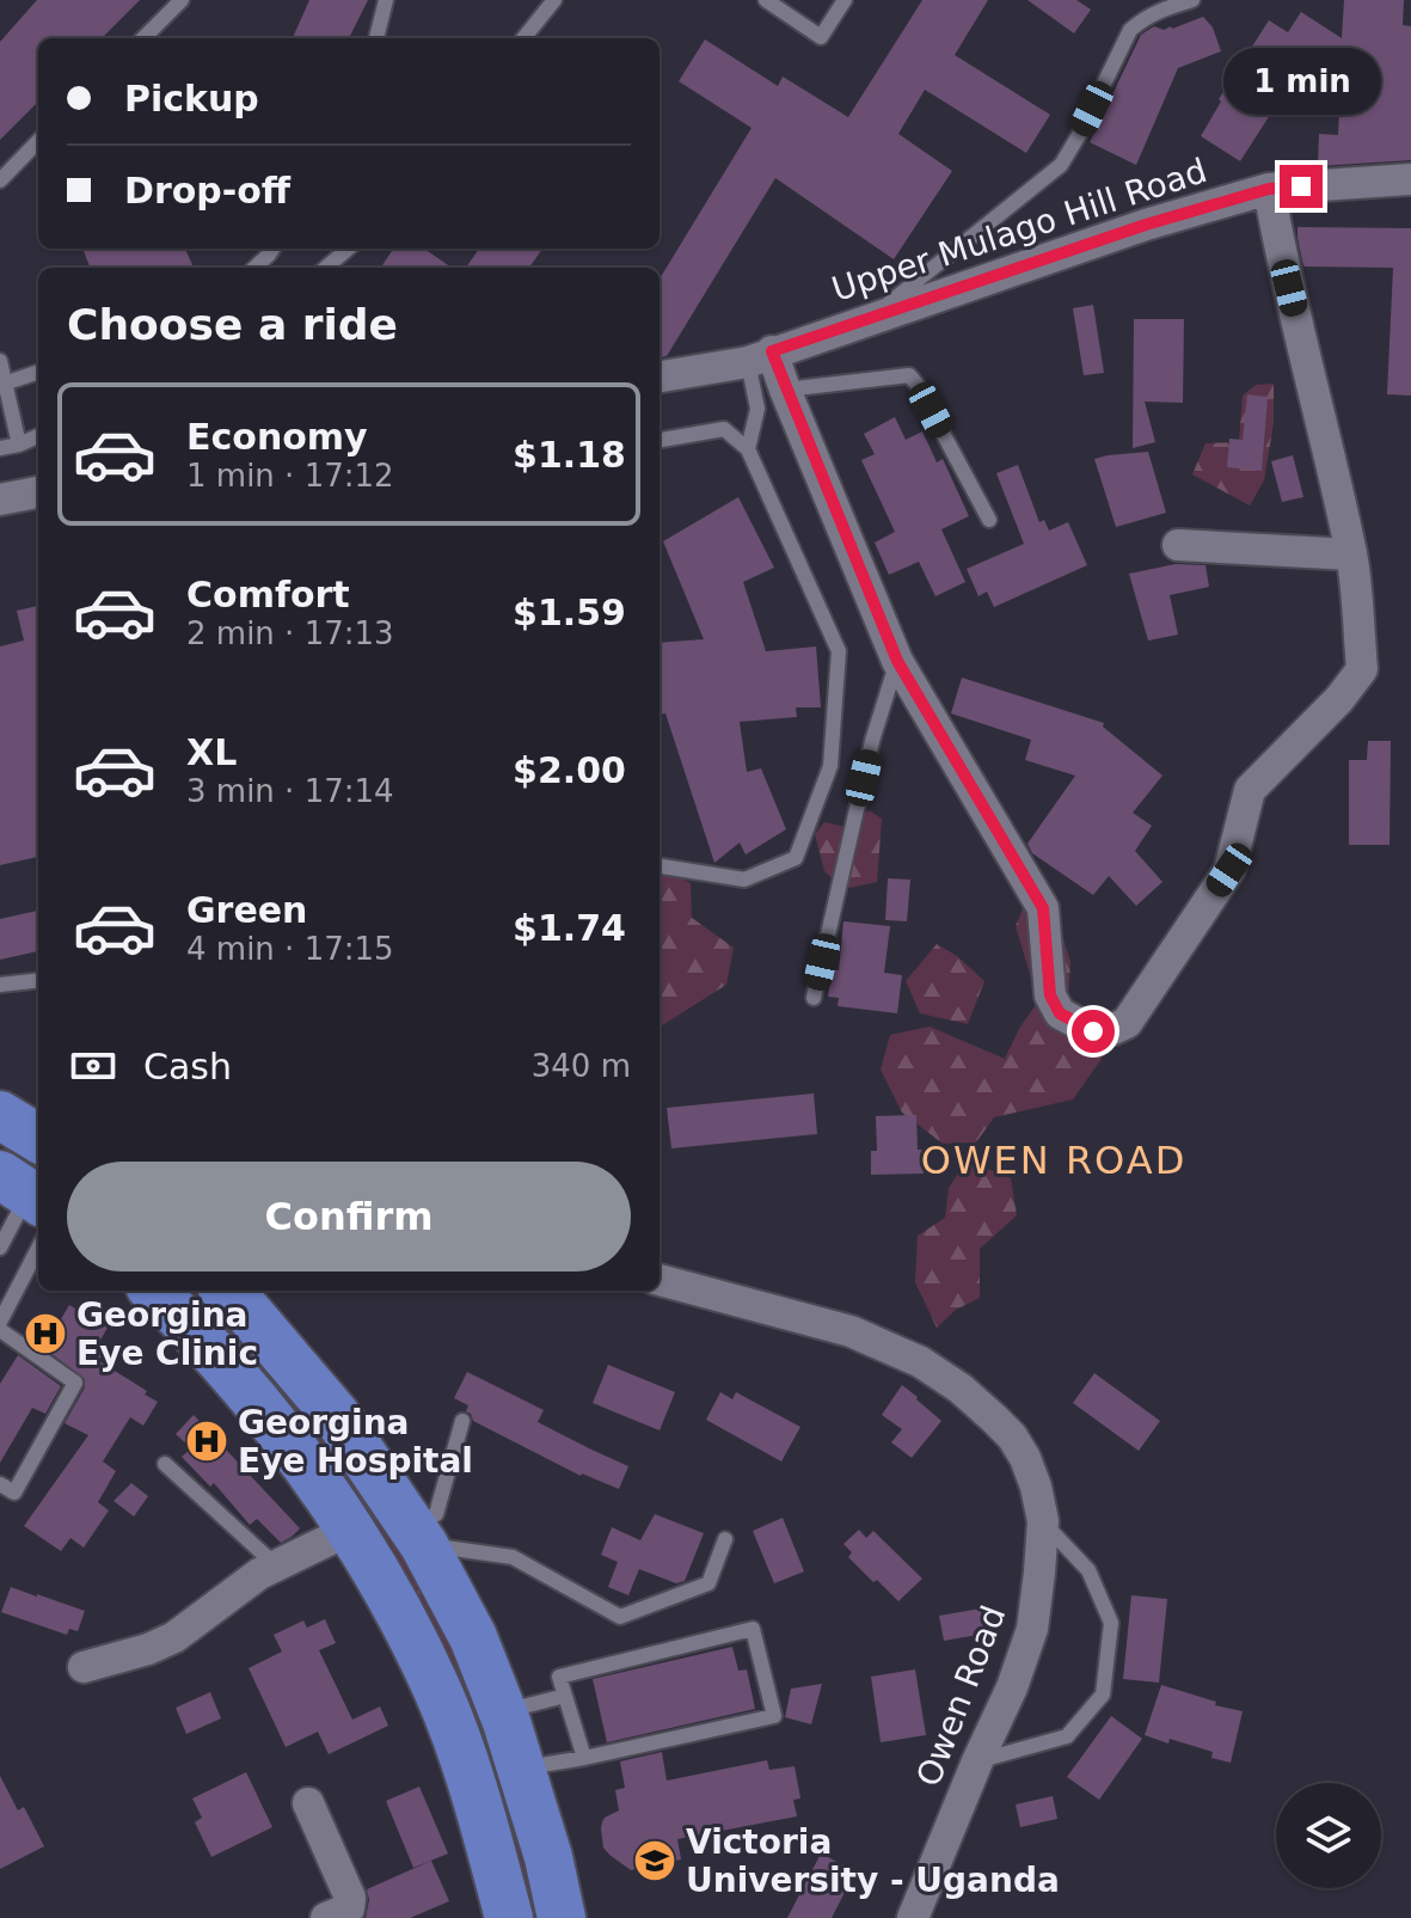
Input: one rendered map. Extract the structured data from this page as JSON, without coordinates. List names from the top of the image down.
{
  "streets": {
    "street": ["Upper Mulago Hill Road", "Owen Road"]
  },
  "districts": ["OWEN ROAD"],
  "places": {
    "hospital": ["Georgina Eye Clinic", "Georgina Eye Hospital"],
    "school or university": ["Victoria University - Uganda"]
  },
  "page": {
    "banner": ["Pickup", "Drop-off"],
    "bubble": "1 min",
    "heading": "Choose a ride",
    "list": [
      {
        "name": "Economy",
        "note": "1 min · 17:12",
        "value": "$1.18"
      },
      {
        "name": "Comfort",
        "note": "2 min · 17:13",
        "value": "$1.59"
      },
      {
        "name": "XL",
        "note": "3 min · 17:14",
        "value": "$2.00"
      },
      {
        "name": "Green",
        "note": "4 min · 17:15",
        "value": "$1.74"
      }
    ],
    "pay": ["Cash", "340 m"],
    "buttons": "Confirm"
  }
}
